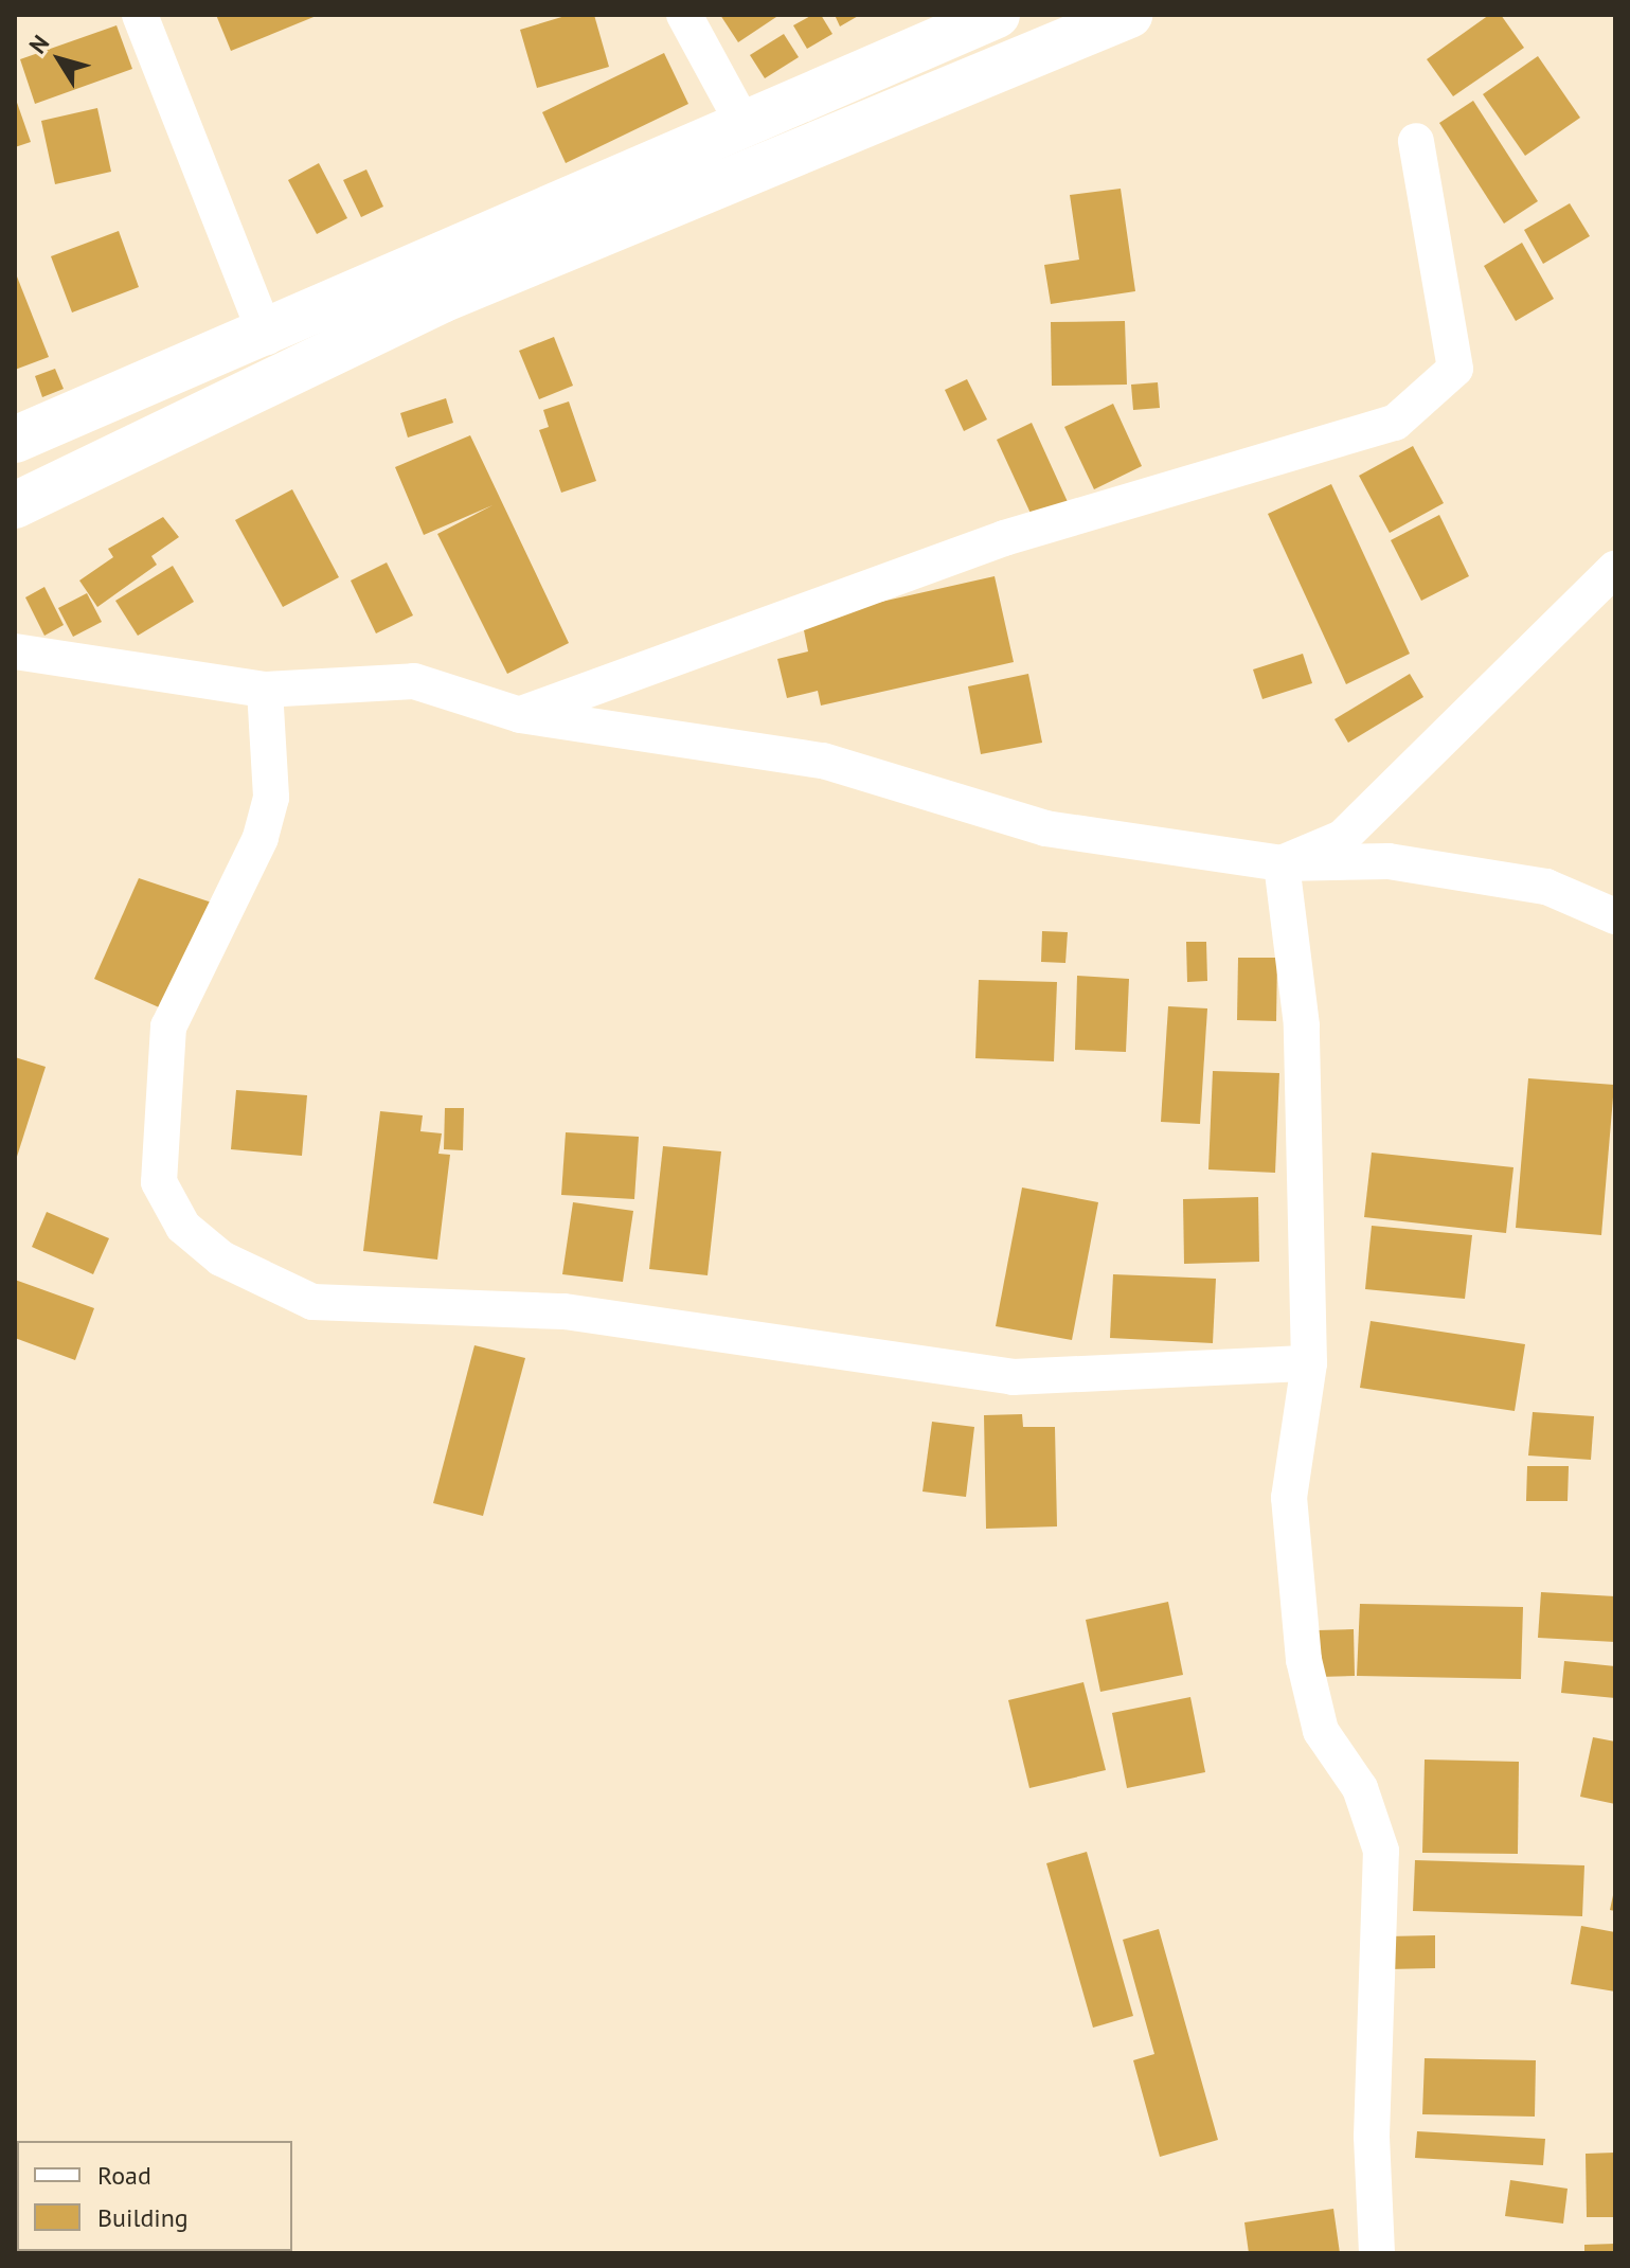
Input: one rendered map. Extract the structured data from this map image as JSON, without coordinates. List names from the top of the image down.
{
  "legend": ["Road", "Building"],
  "north": "top left"
}
